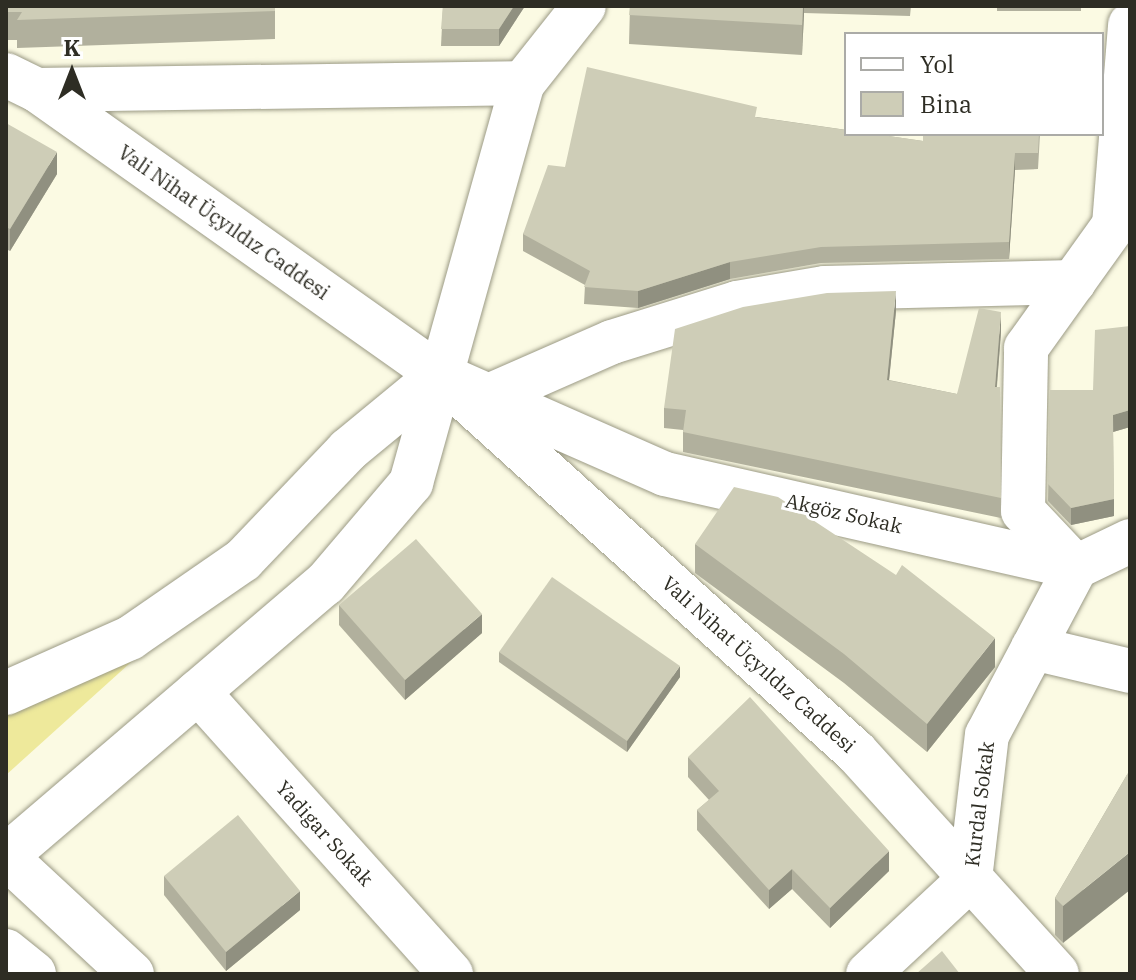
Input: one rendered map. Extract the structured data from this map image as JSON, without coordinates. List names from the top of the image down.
{
  "streets": {
    "main road": [
      "Vali Nihat Üçyıldız Caddesi",
      "Akgöz Sokak",
      "Kurdal Sokak",
      "Yadigar Sokak"
    ]
  },
  "crossings": [
    ["Vali Nihat Üçyıldız Caddesi", "Akgöz Sokak"],
    ["Vali Nihat Üçyıldız Caddesi", "Kurdal Sokak"],
    ["Akgöz Sokak", "Kurdal Sokak"]
  ],
  "legend": ["Yol", "Bina"],
  "north": "top"
}
